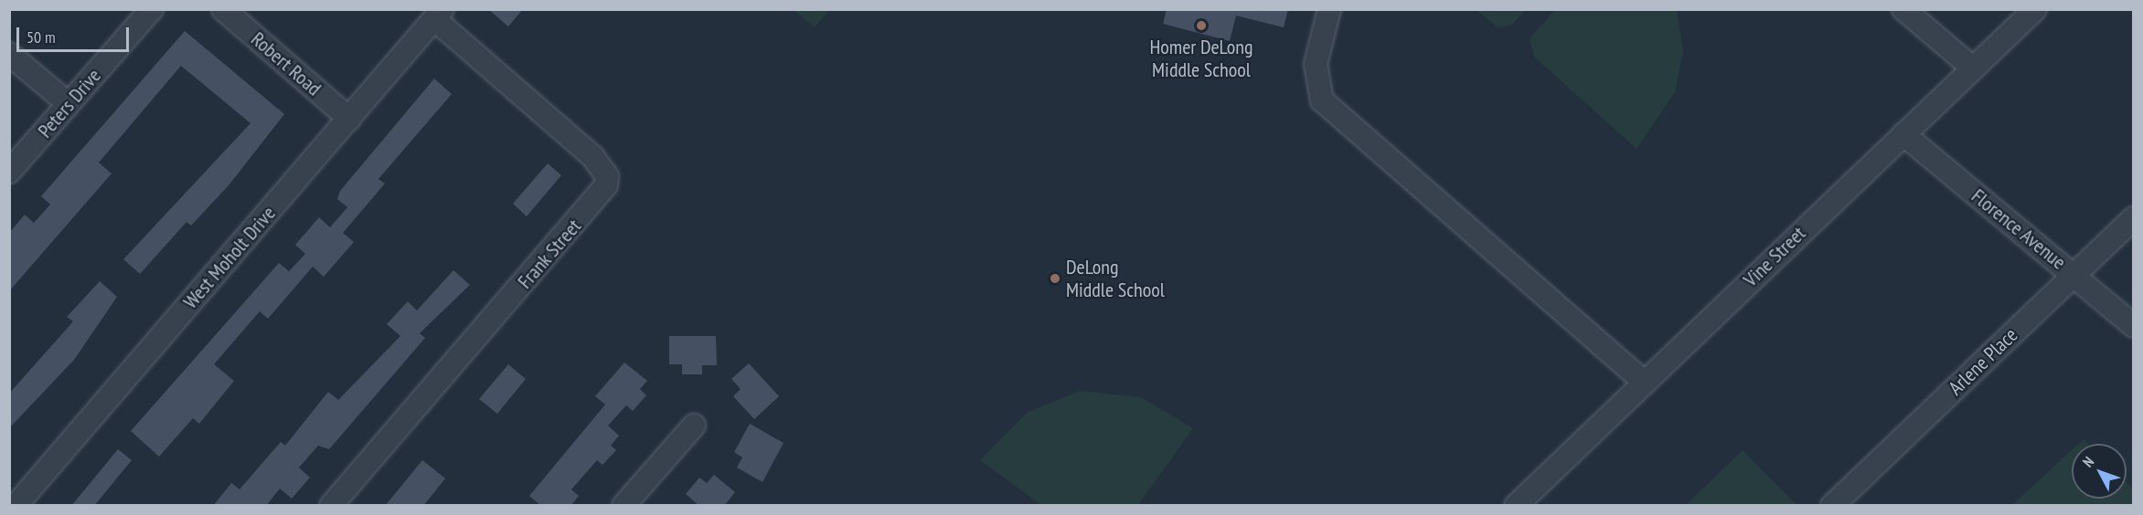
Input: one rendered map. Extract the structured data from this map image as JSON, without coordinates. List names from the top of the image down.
{
  "streets": {
    "street": [
      "Robert Road",
      "Peters Drive",
      "Florence Avenue",
      "Frank Street",
      "Vine Street",
      "West Moholt Drive",
      "Arlene Place"
    ]
  },
  "crossings": [
    ["Robert Road", "West Moholt Drive"],
    ["Florence Avenue", "Vine Street"],
    ["Florence Avenue", "Arlene Place"],
    ["Frank Street", "West Moholt Drive"]
  ],
  "places": ["Homer DeLong Middle School", "DeLong Middle School"],
  "scale_bar": "50 m",
  "north": "top left"
}
